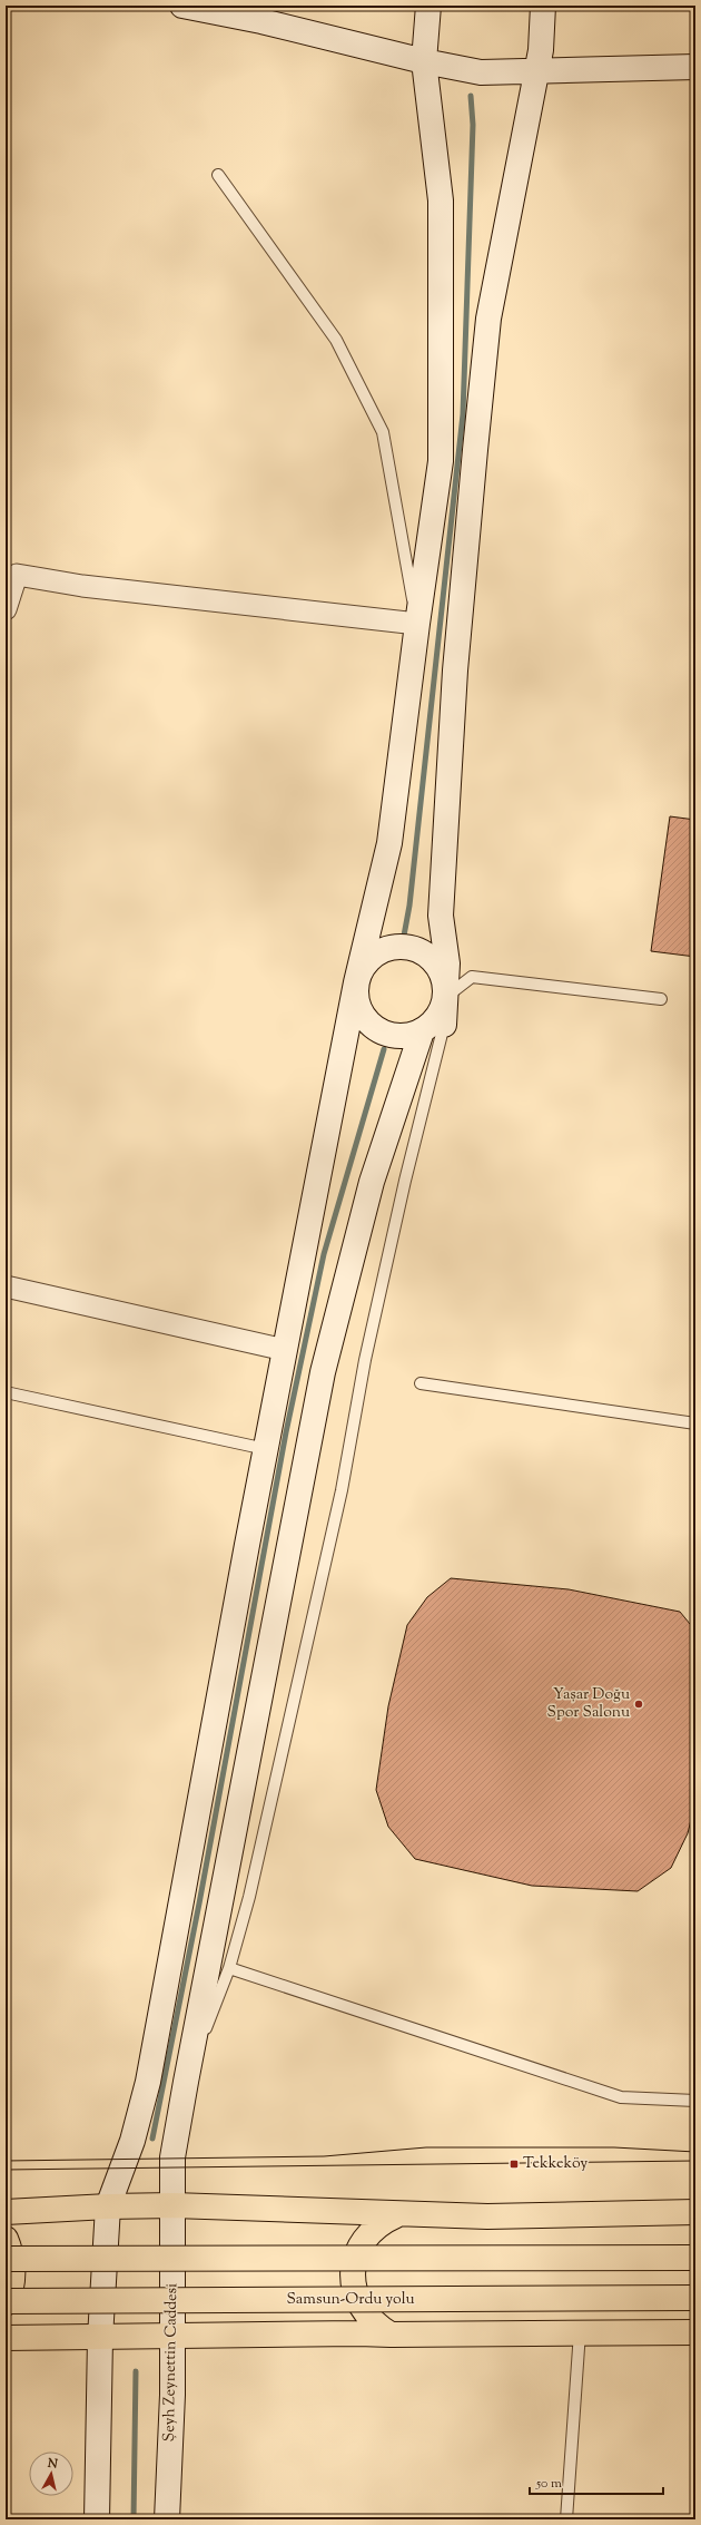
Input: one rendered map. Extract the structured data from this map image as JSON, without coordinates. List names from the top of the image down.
{
  "streets": {
    "highway": ["Samsun-Ordu yolu"],
    "street": ["Şeyh Zeynettin Caddesi"]
  },
  "places": {
    "other": ["Yaşar Doğu Spor Salonu"],
    "transit": ["Tekkeköy"]
  },
  "scale_bar": "50 m",
  "north": "top"
}
